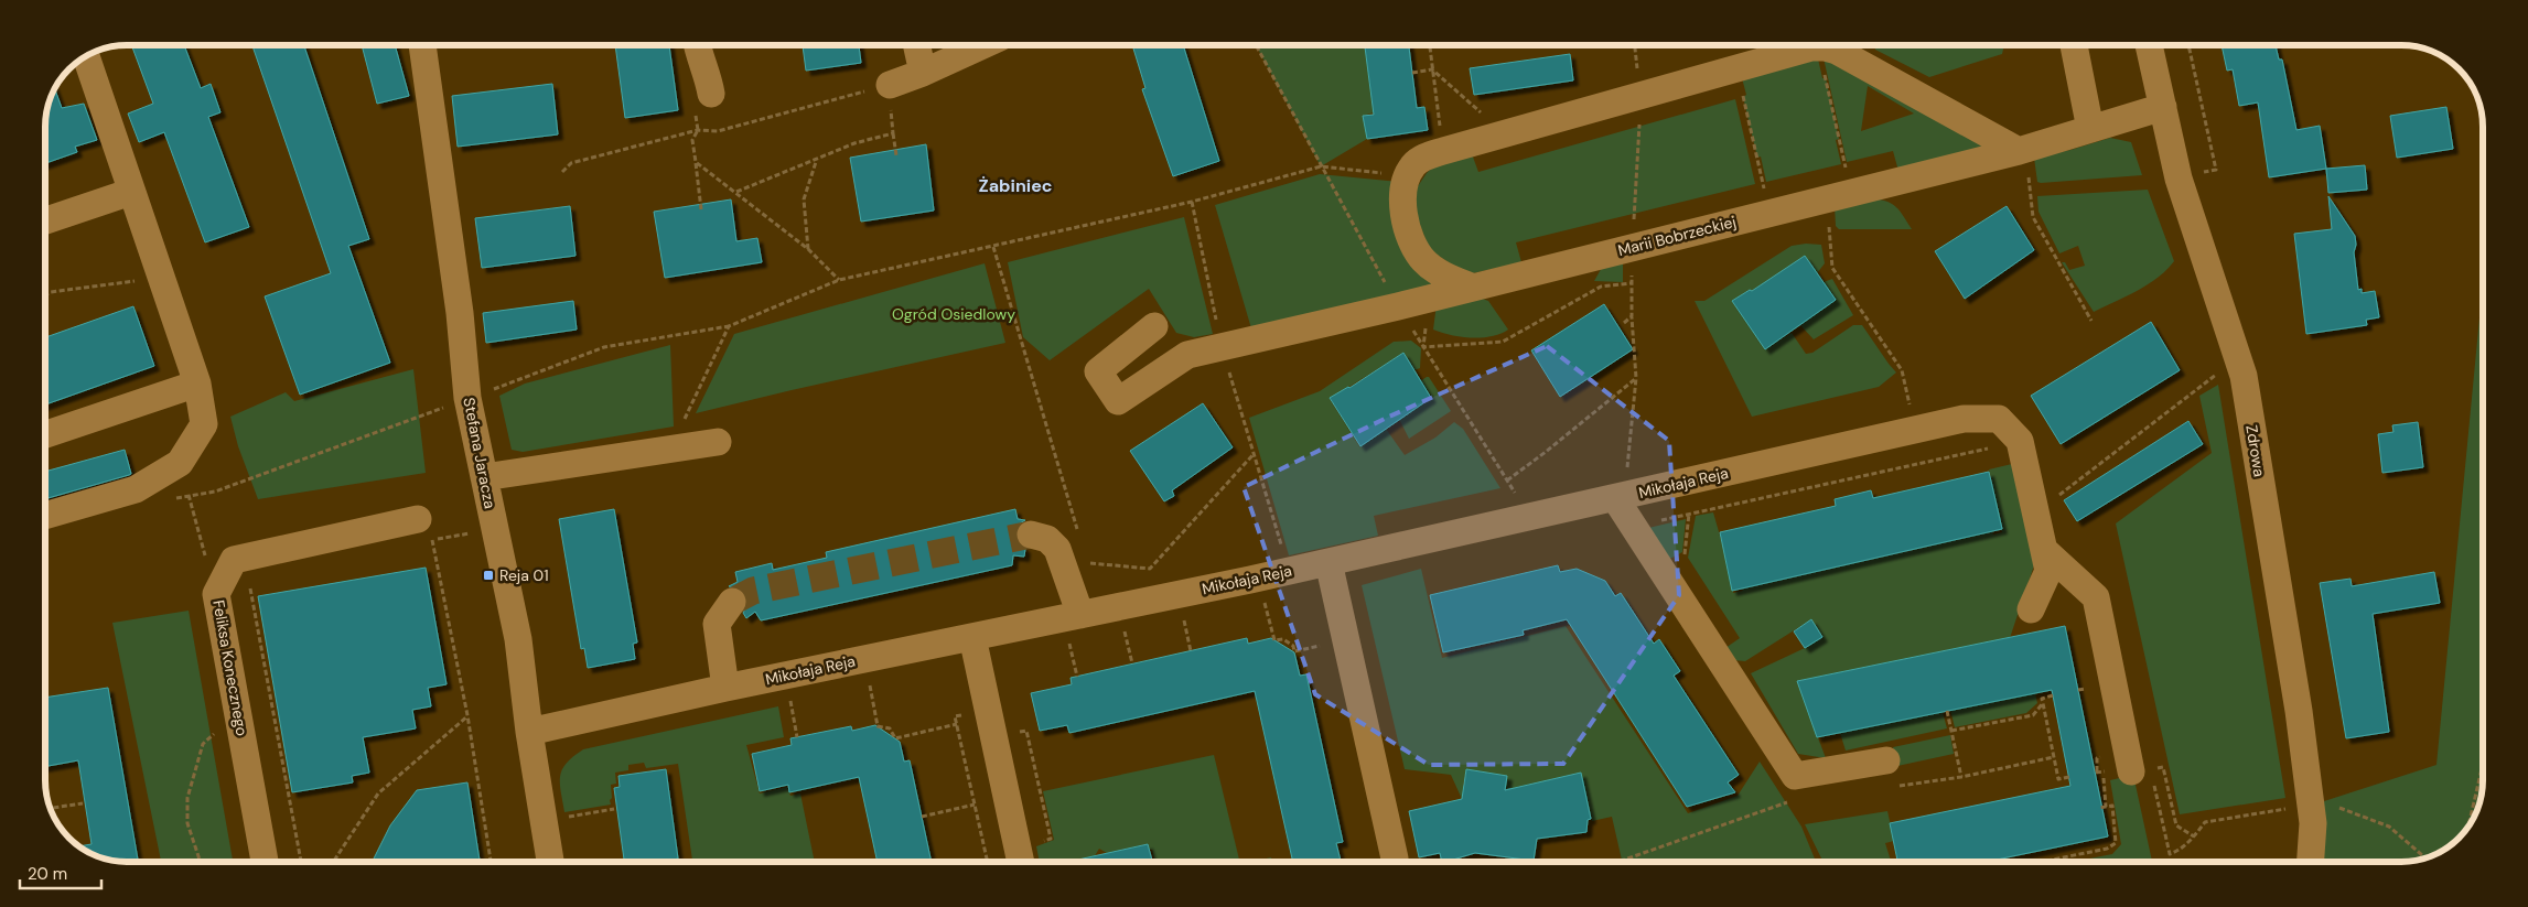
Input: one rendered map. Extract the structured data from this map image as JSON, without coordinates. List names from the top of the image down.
{
  "streets": {
    "street": [
      "Marii Bobrzeckiej",
      "Zdrowa",
      "Stefana Jaracza",
      "Mikołaja Reja",
      "Feliksa Konecznego"
    ]
  },
  "crossings": [
    ["Marii Bobrzeckiej", "Zdrowa"],
    ["Stefana Jaracza", "Mikołaja Reja"]
  ],
  "districts": ["Żabiniec"],
  "parks": ["Ogród Osiedlowy"],
  "places": {
    "transit": ["Reja 01"]
  },
  "scale_bar": "20 m"
}
